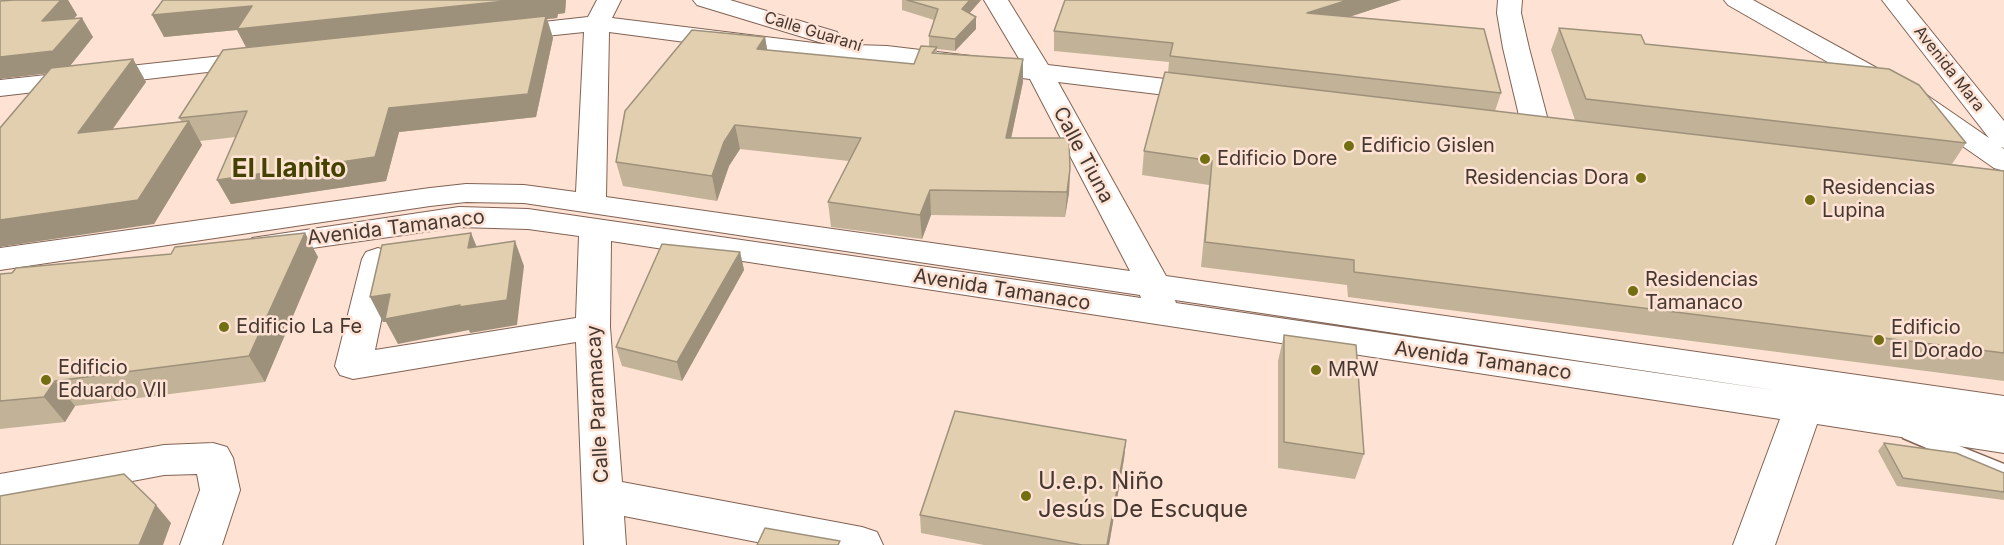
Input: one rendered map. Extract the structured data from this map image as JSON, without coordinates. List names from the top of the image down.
{
  "streets": {
    "street": [
      "Calle Guaraní",
      "Avenida Mara",
      "Calle Tiuna",
      "Avenida Tamanaco",
      "Calle Paramacay"
    ]
  },
  "crossings": [
    ["Calle Tiuna", "Avenida Tamanaco"],
    ["Avenida Tamanaco", "Calle Paramacay"]
  ],
  "districts": ["El Llanito"],
  "places": [
    "Edificio Gislen",
    "Edificio Dore",
    "Residencias Dora",
    "Residencias Lupina",
    "Residencias Tamanaco",
    "Edificio La Fe",
    "Edificio El Dorado",
    "MRW",
    "Edificio Eduardo VII",
    "U.e.p. Niño Jesús De Escuque"
  ]
}
